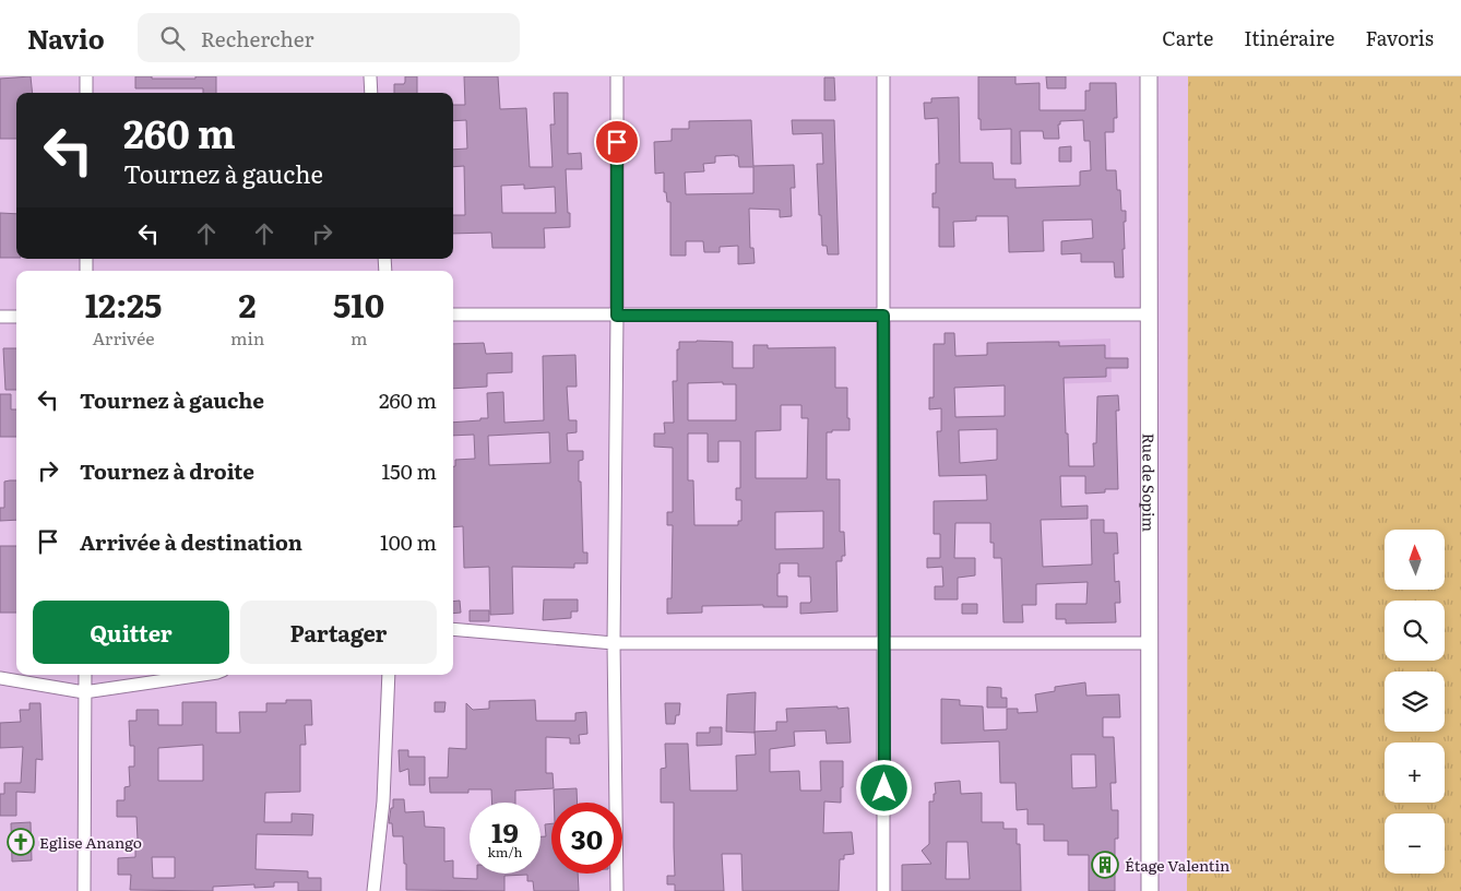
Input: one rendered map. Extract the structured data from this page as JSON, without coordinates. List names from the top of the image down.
{
  "streets": {
    "street": ["Rue de Sopim"]
  },
  "places": {
    "church": ["Eglise Anango"],
    "building": ["Étage Valentin"]
  },
  "north": "top",
  "page": {
    "header": "Navio",
    "search": "Rechercher",
    "nav": ["Carte", "Itinéraire", "Favoris"],
    "turn": ["260 m", "Tournez à gauche"],
    "eta": [
      "12:25",
      "Arrivée",
      "2",
      "min",
      "510",
      "m"
    ],
    "list": [
      {
        "name": "Tournez à gauche",
        "value": "260 m"
      },
      {
        "name": "Tournez à droite",
        "value": "150 m"
      },
      {
        "name": "Arrivée à destination",
        "value": "100 m"
      }
    ],
    "map_buttons": ["+", "−"],
    "buttons": ["Quitter", "Partager"],
    "speed": "19 km/h",
    "limit": "30"
  }
}
